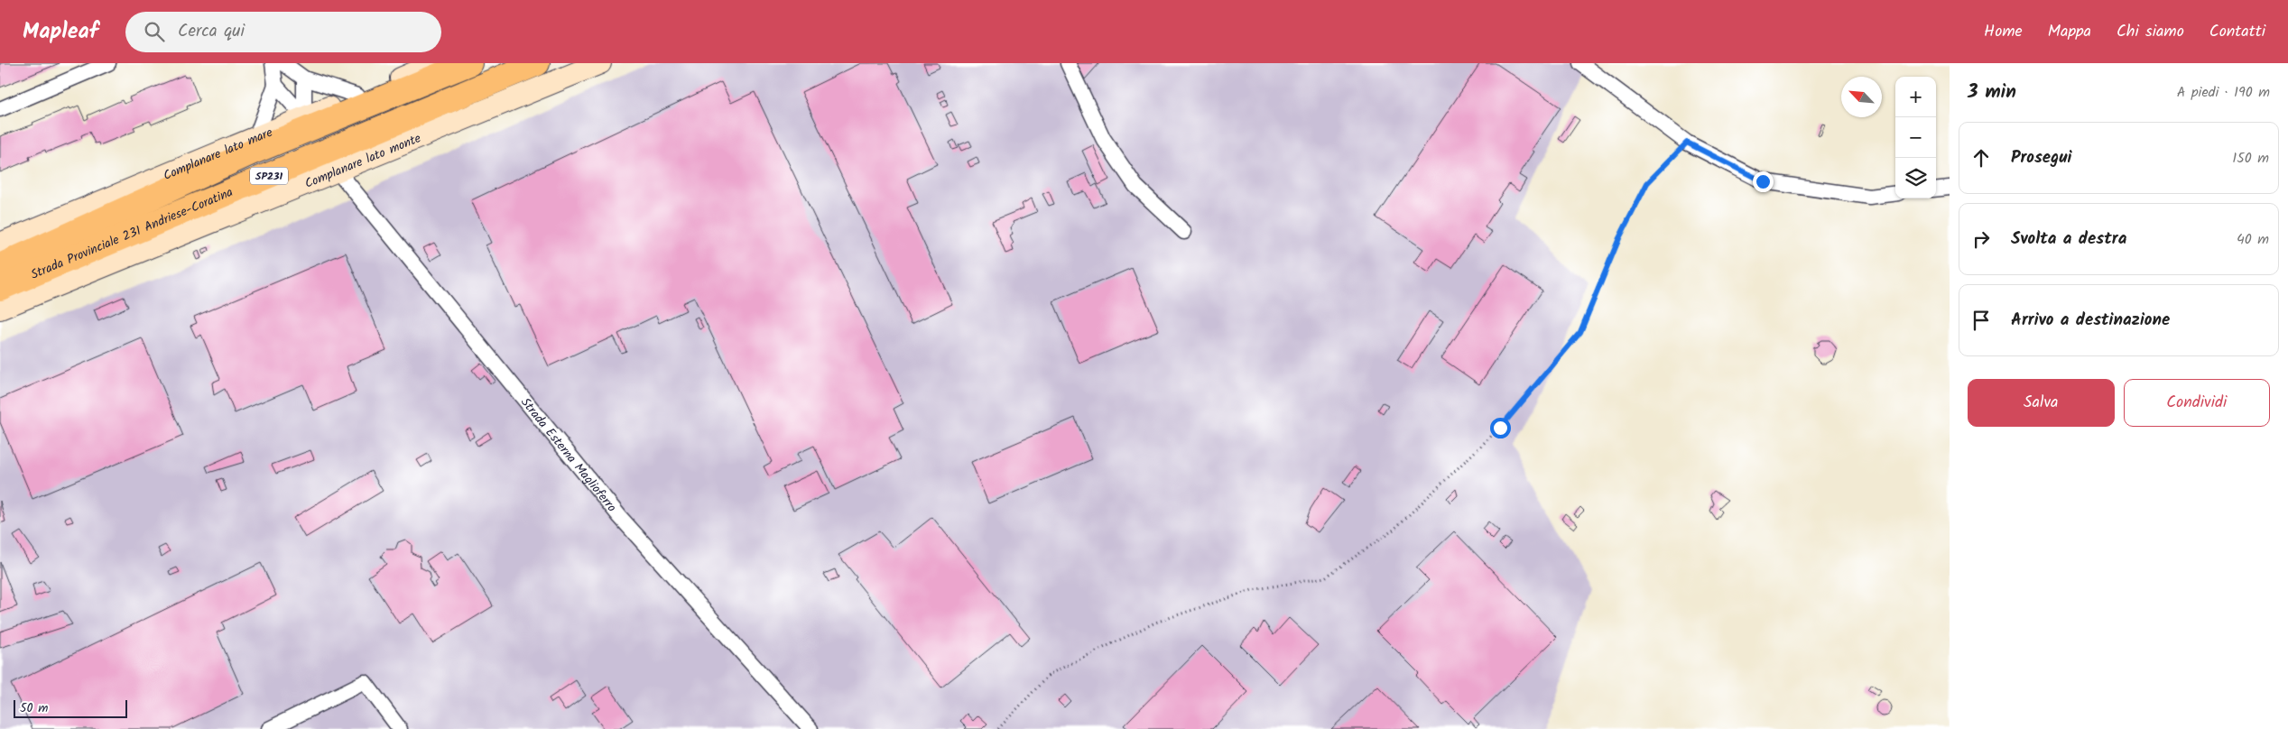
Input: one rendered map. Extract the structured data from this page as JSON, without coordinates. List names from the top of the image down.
{
  "streets": {
    "highway": ["SP231", "Strada Provinciale 231 Andriese-Coratina"],
    "street": ["Complanare lato mare", "Complanare lato monte", "Strada Esterna Maglioferro"]
  },
  "crossings": [
    ["Complanare lato monte", "Strada Esterna Maglioferro"]
  ],
  "scale_bar": "50 m",
  "north": "top left",
  "page": {
    "header": "Mapleaf",
    "search": "Cerca qui",
    "nav": [
      "Home",
      "Mappa",
      "Chi siamo",
      "Contatti"
    ],
    "heading": ["3 min", "A piedi · 190 m"],
    "map_buttons": ["+", "−"],
    "list": [
      ["Prosegui", "150 m"],
      ["Svolta a destra", "40 m"],
      "Arrivo a destinazione"
    ],
    "buttons": ["Salva", "Condividi"],
    "scale": "50 m"
  }
}
